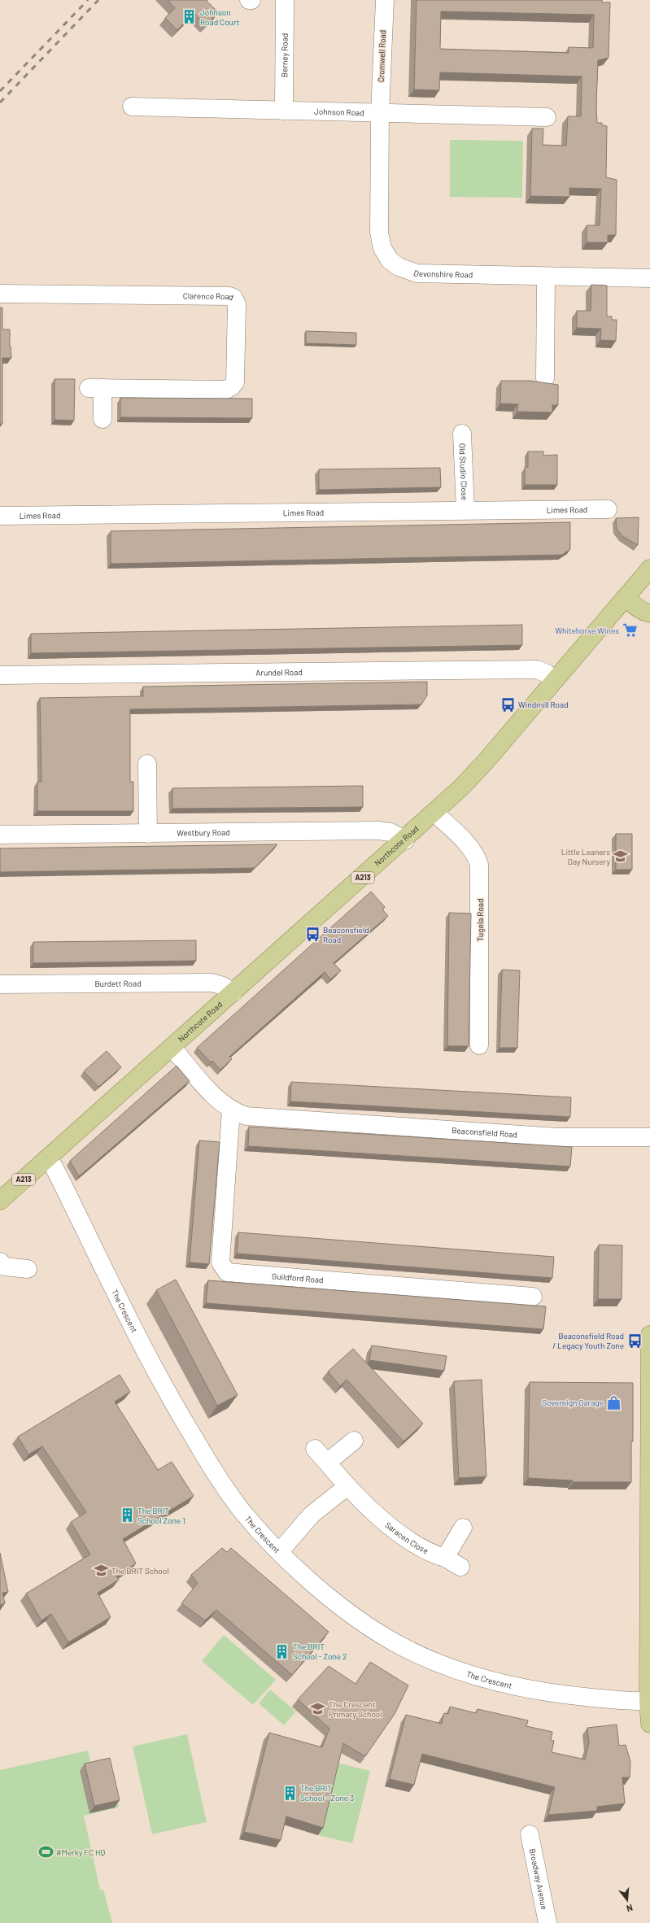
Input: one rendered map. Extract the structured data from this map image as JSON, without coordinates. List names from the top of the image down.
{
  "streets": {
    "main road": ["Northcote Road", "A213"],
    "street": [
      "Berney Road",
      "Cromwell Road",
      "Johnson Road",
      "Devonshire Road",
      "Clarence Road",
      "Old Studio Close",
      "Limes Road",
      "Arundel Road",
      "Westbury Road",
      "Tugela Road",
      "Burdett Road",
      "Beaconsfield Road",
      "Guildford Road",
      "The Crescent",
      "Saracen Close",
      "Broadway Avenue"
    ]
  },
  "crossings": [
    ["Berney Road", "Johnson Road"],
    ["Cromwell Road", "Johnson Road"],
    ["Cromwell Road", "Devonshire Road"],
    ["Johnson Road", "Devonshire Road"],
    ["Old Studio Close", "Limes Road"],
    ["Arundel Road", "Northcote Road"],
    ["Westbury Road", "Northcote Road"],
    ["Northcote Road", "Tugela Road"],
    ["Northcote Road", "Burdett Road"],
    ["Northcote Road", "Beaconsfield Road"],
    ["Northcote Road", "The Crescent"],
    ["Beaconsfield Road", "Guildford Road"]
  ],
  "places": {
    "building": [
      "Johnson Road Court",
      "The BRIT School Zone 1",
      "The BRIT School - Zone 2",
      "The BRIT School - Zone 3"
    ],
    "supermarket": ["Whitehorse Wines"],
    "bus stop": ["Windmill Road", "Beaconsfield Road", "Beaconsfield Road / Legacy Youth Zone"],
    "school or university": ["Little Leaners Day Nursery", "The BRIT School", "The Crescent Primary School"],
    "shop": ["Sovereign Garage"],
    "sports": ["#Merky FC HQ"]
  },
  "north": "bottom"
}
